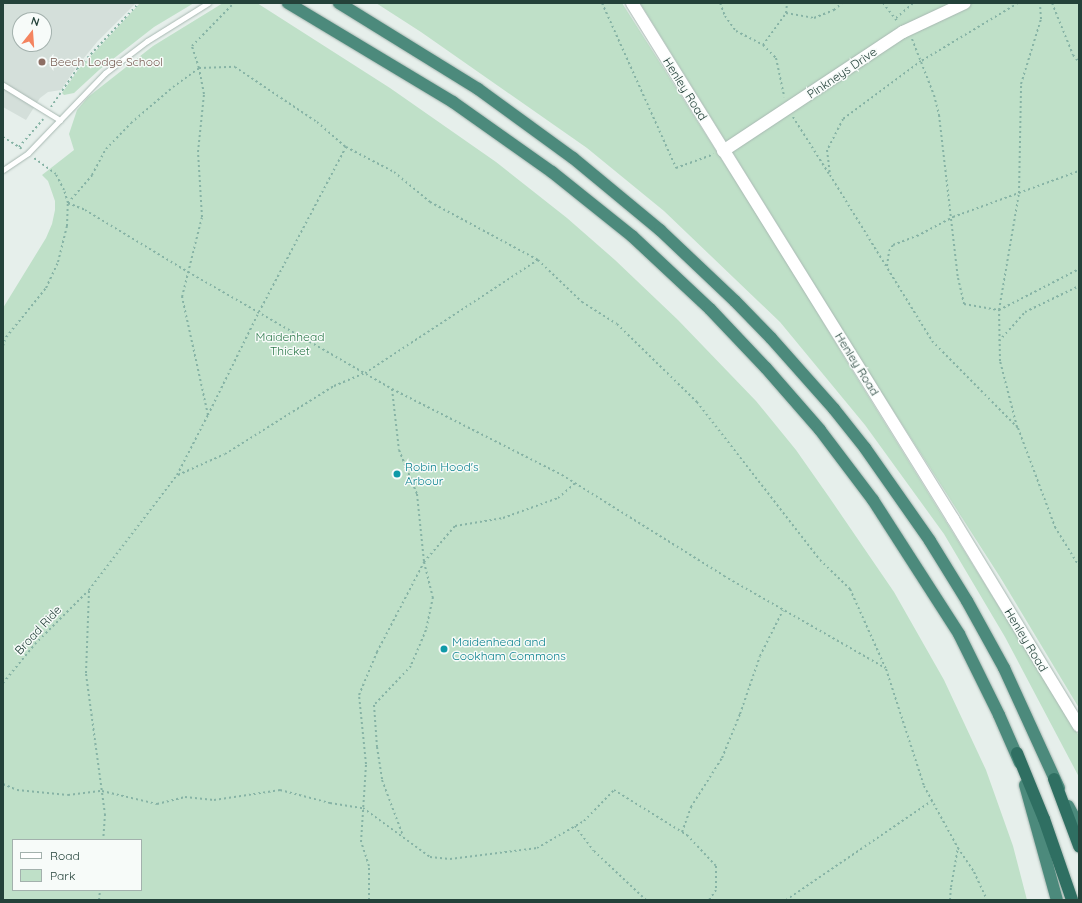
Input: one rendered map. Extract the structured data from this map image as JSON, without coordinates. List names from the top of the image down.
{
  "streets": {
    "street": ["Pinkneys Drive", "Henley Road"],
    "path": ["Broad Ride"]
  },
  "crossings": [
    ["Pinkneys Drive", "Henley Road"]
  ],
  "parks": ["Maidenhead Thicket"],
  "places": ["Beech Lodge School", "Robin Hood's Arbour", "Maidenhead and Cookham Commons"],
  "legend": ["Road", "Park"],
  "north": "top"
}
